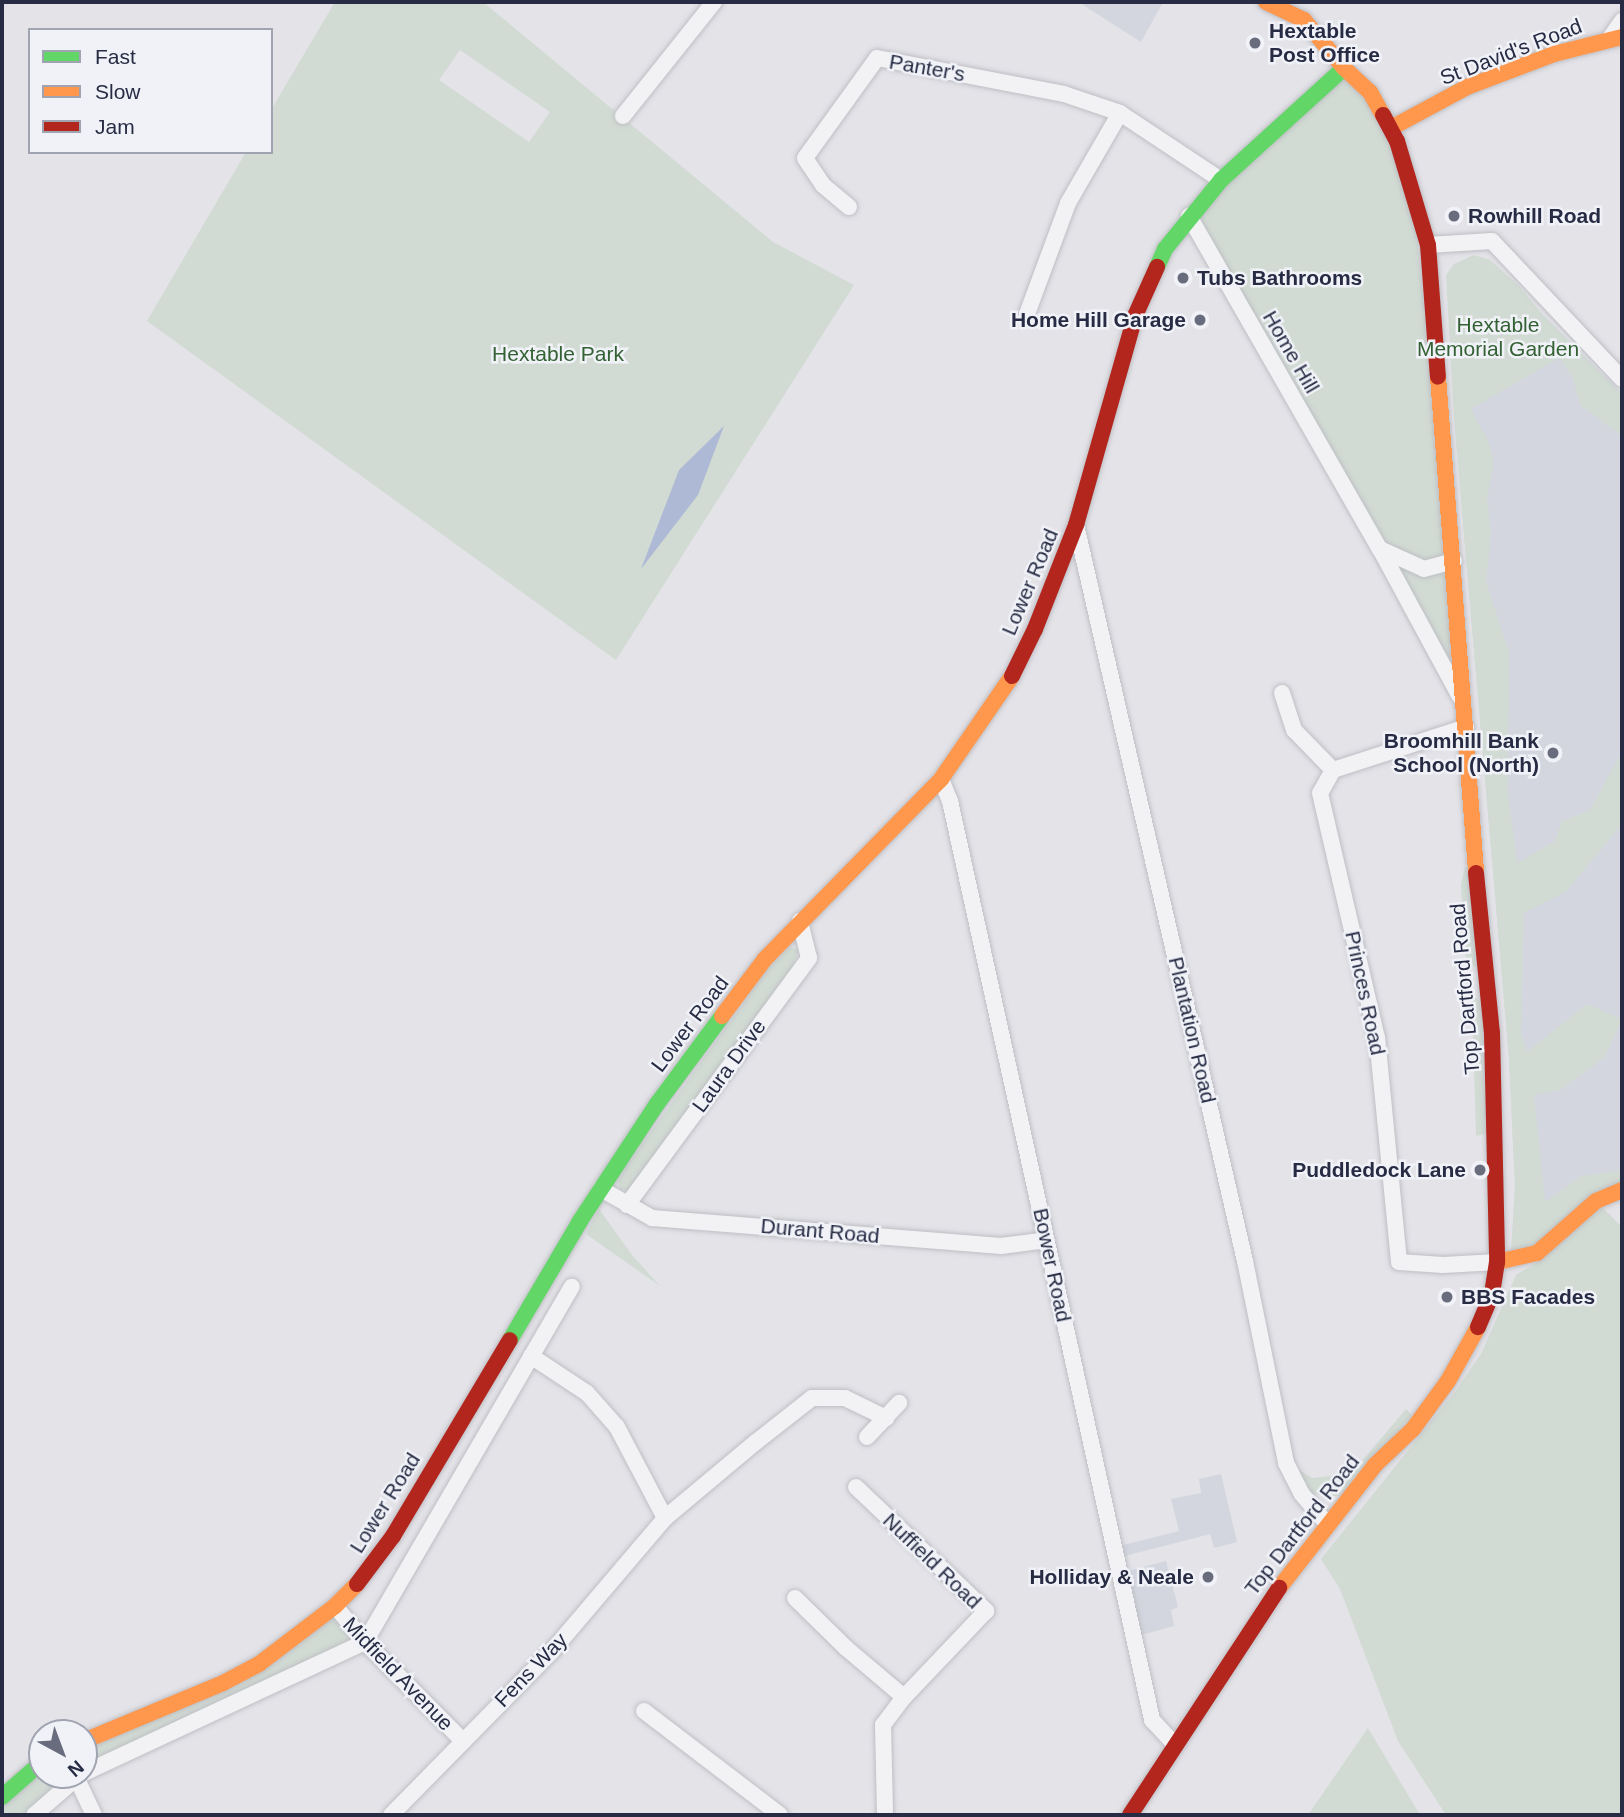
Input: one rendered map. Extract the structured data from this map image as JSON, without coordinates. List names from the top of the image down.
{
  "streets": {
    "street": [
      "St David's Road",
      "Panter's",
      "Home Hill",
      "Lower Road",
      "Top Dartford Road",
      "Princes Road",
      "Plantation Road",
      "Laura Drive",
      "Durant Road",
      "Bower Road",
      "Nuffield Road",
      "Fens Way",
      "Midfield Avenue"
    ]
  },
  "crossings": [
    ["St David's Road", "Top Dartford Road"],
    ["Home Hill", "Lower Road"],
    ["Home Hill", "Top Dartford Road"],
    ["Lower Road", "Plantation Road"],
    ["Lower Road", "Laura Drive"],
    ["Lower Road", "Durant Road"],
    ["Lower Road", "Bower Road"],
    ["Lower Road", "Midfield Avenue"],
    ["Top Dartford Road", "Princes Road"],
    ["Top Dartford Road", "Plantation Road"],
    ["Top Dartford Road", "Bower Road"],
    ["Laura Drive", "Durant Road"],
    ["Durant Road", "Bower Road"],
    ["Fens Way", "Midfield Avenue"]
  ],
  "parks": ["Hextable Memorial Garden", "Hextable Park"],
  "places": [
    "Hextable Post Office",
    "Rowhill Road",
    "Tubs Bathrooms",
    "Home Hill Garage",
    "Broomhill Bank School (North)",
    "Puddledock Lane",
    "BBS Facades",
    "Holliday & Neale"
  ],
  "legend": ["Fast", "Slow", "Jam"],
  "north": "bottom right"
}
